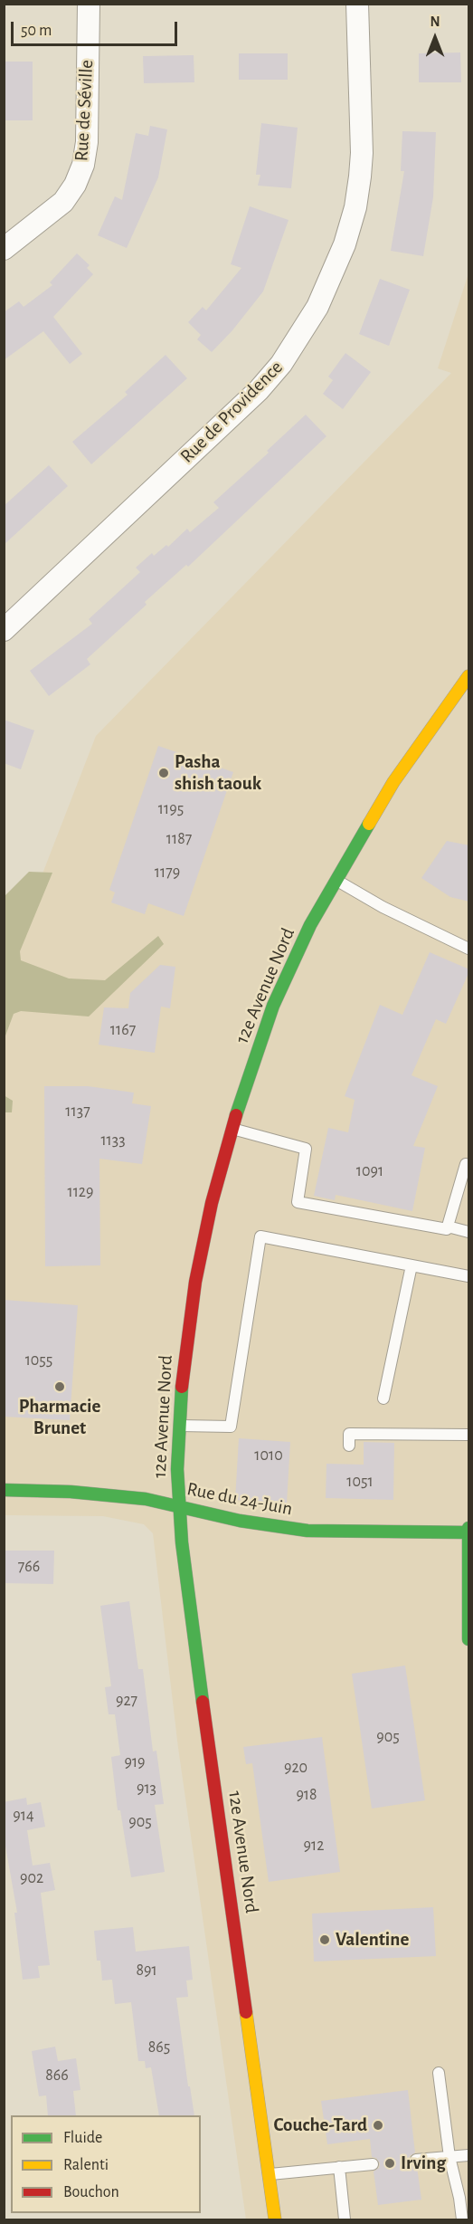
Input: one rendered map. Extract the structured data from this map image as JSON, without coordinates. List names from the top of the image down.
{
  "streets": {
    "main road": ["12e Avenue Nord", "Rue du 24-Juin"],
    "street": ["Rue de Séville", "Rue de Providence"]
  },
  "crossings": [
    ["12e Avenue Nord", "Rue du 24-Juin"]
  ],
  "places": [
    "Pasha shish taouk",
    "Pharmacie Brunet",
    "Valentine",
    "Couche-Tard",
    "Irving"
  ],
  "house_numbers": [
    "1195",
    "1187",
    "1179",
    "1167",
    "1137",
    "1133",
    "1091",
    "1129",
    "1055",
    "1010",
    "1051",
    "766",
    "927",
    "905",
    "919",
    "920",
    "913",
    "918",
    "914",
    "905",
    "912",
    "902",
    "891",
    "865",
    "866"
  ],
  "legend": ["Fluide", "Ralenti", "Bouchon"],
  "scale_bar": "50 m",
  "north": "top"
}
